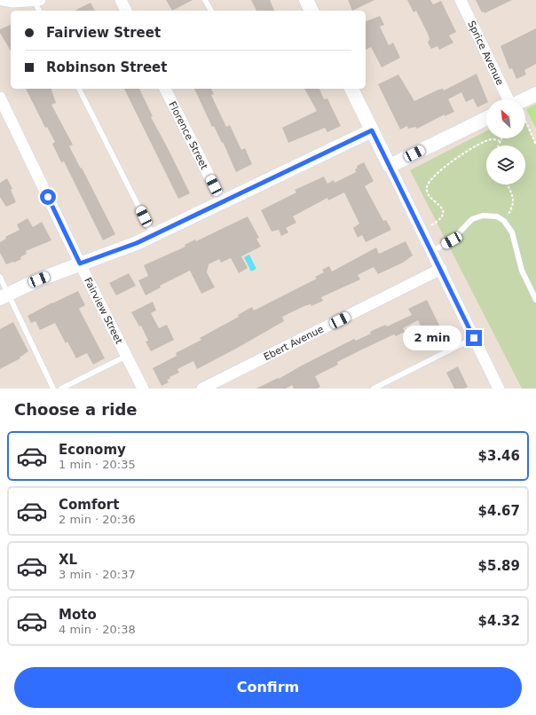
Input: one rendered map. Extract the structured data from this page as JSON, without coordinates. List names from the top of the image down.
{
  "streets": {
    "street": [
      "Sprice Avenue",
      "Florence Street",
      "Fairview Street",
      "Ebert Avenue"
    ]
  },
  "north": "top left",
  "page": {
    "banner": ["Fairview Street", "Robinson Street"],
    "bubble": "2 min",
    "heading": "Choose a ride",
    "list": [
      {
        "name": "Economy",
        "note": "1 min · 20:35",
        "value": "$3.46"
      },
      {
        "name": "Comfort",
        "note": "2 min · 20:36",
        "value": "$4.67"
      },
      {
        "name": "XL",
        "note": "3 min · 20:37",
        "value": "$5.89"
      },
      {
        "name": "Moto",
        "note": "4 min · 20:38",
        "value": "$4.32"
      }
    ],
    "buttons": "Confirm"
  }
}
